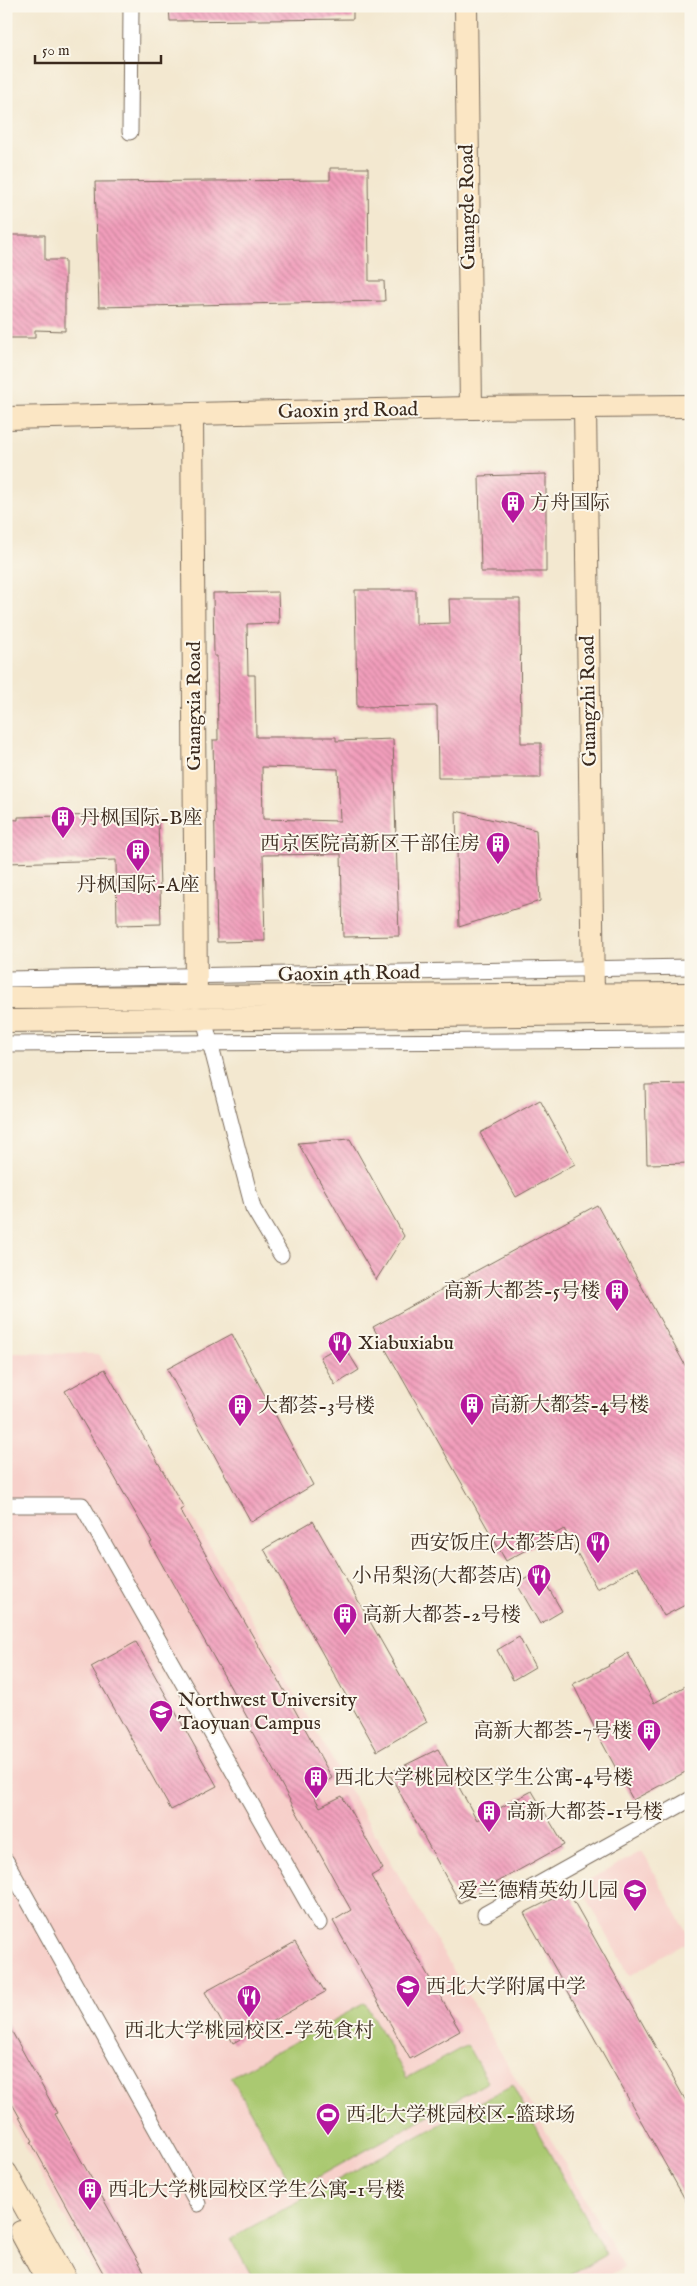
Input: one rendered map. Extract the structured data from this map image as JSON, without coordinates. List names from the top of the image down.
{
  "streets": {
    "street": [
      "Guangde Road",
      "Gaoxin 3rd Road",
      "Guangzhi Road",
      "Guangxia Road",
      "Gaoxin 4th Road"
    ]
  },
  "crossings": [
    ["Guangde Road", "Gaoxin 3rd Road"],
    ["Gaoxin 3rd Road", "Guangzhi Road"],
    ["Gaoxin 3rd Road", "Guangxia Road"],
    ["Guangzhi Road", "Gaoxin 4th Road"],
    ["Guangxia Road", "Gaoxin 4th Road"]
  ],
  "places": {
    "building": [
      "方舟国际",
      "丹枫国际-B座",
      "西京医院高新区干部住房",
      "丹枫国际-A座",
      "高新大都荟-5号楼",
      "高新大都荟-4号楼",
      "大都荟-3号楼",
      "高新大都荟-2号楼",
      "高新大都荟-7号楼",
      "西北大学桃园校区学生公寓-4号楼",
      "高新大都荟-1号楼",
      "西北大学桃园校区学生公寓-1号楼"
    ],
    "restaurant": [
      "Xiabuxiabu",
      "西安饭庄(大都荟店)",
      "小吊梨汤(大都荟店)",
      "西北大学桃园校区-学苑食村"
    ],
    "school or university": ["Northwest University Taoyuan Campus", "爱兰德精英幼儿园", "西北大学附属中学"],
    "sports": ["西北大学桃园校区-篮球场"]
  },
  "scale_bar": "50 m"
}
